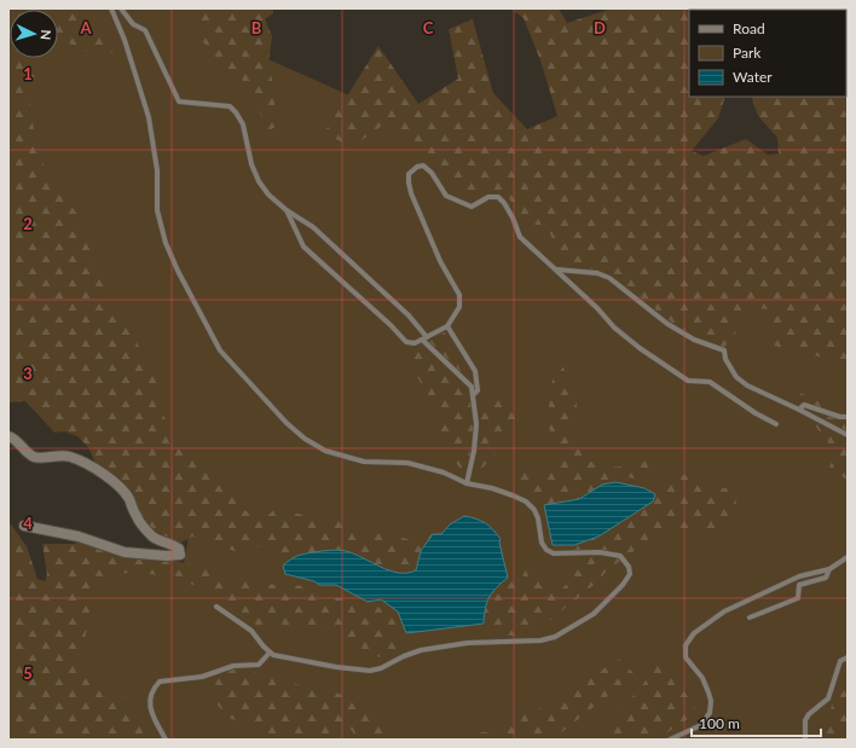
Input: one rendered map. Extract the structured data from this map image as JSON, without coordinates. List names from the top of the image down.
{
  "legend": ["Road", "Park", "Water"],
  "scale_bar": "100 m",
  "north": "right",
  "grid": {
    "columns": [
      "A",
      "B",
      "C",
      "D"
    ],
    "rows": [
      "1",
      "2",
      "3",
      "4",
      "5"
    ]
  }
}
